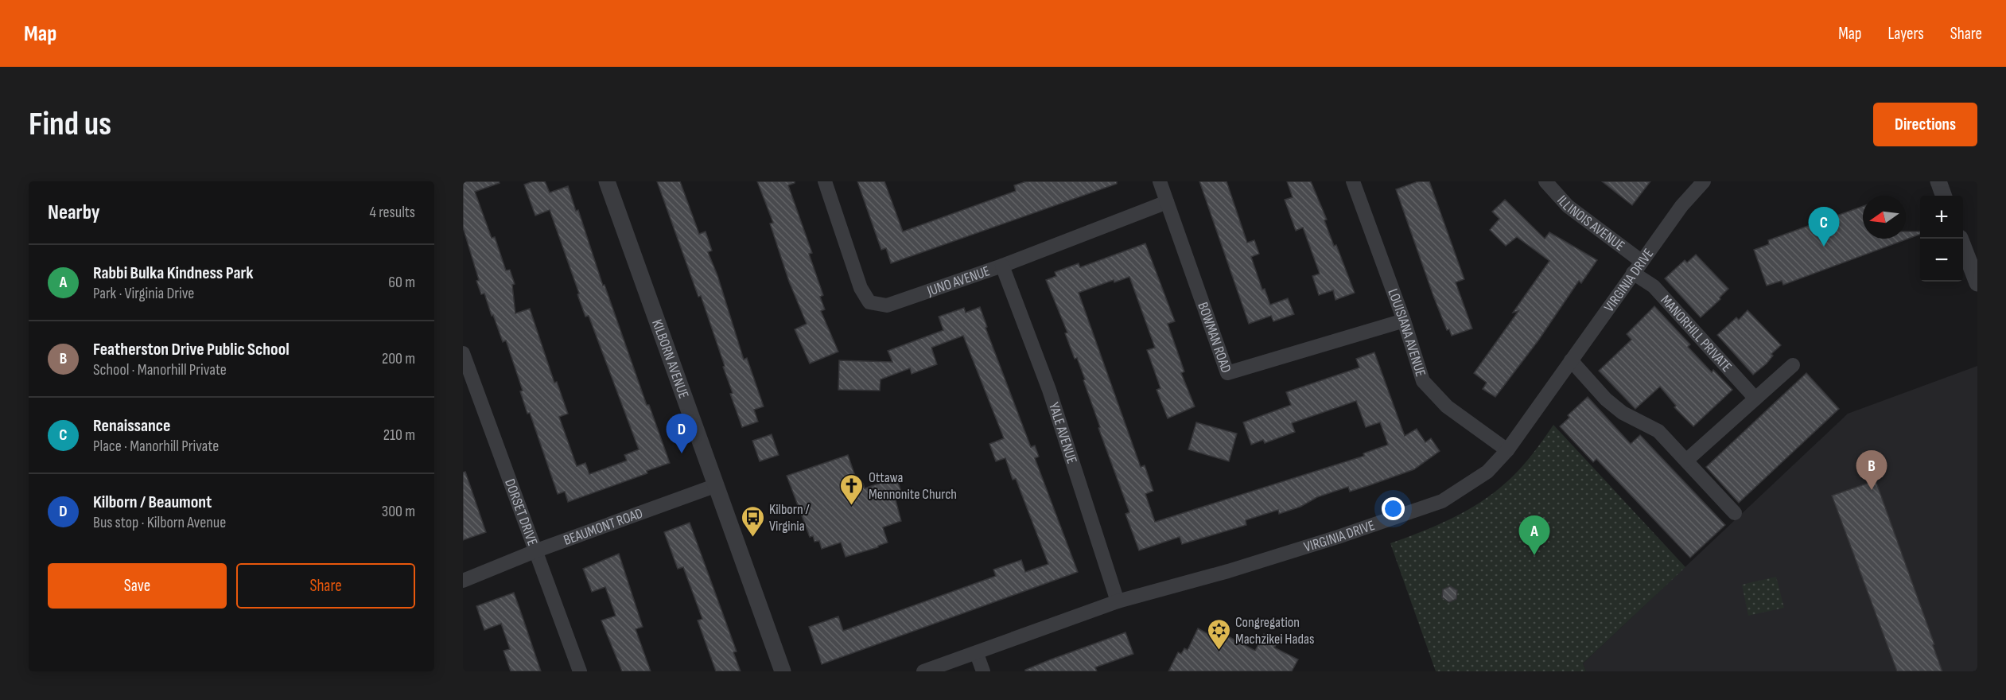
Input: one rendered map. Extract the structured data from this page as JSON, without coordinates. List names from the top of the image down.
{
  "streets": {
    "street": [
      "ILLINOIS AVENUE",
      "VIRGINIA DRIVE",
      "JUNO AVENUE",
      "LOUISIANA AVENUE",
      "BOWMAN ROAD",
      "MANORHILL PRIVATE",
      "KILBORN AVENUE",
      "YALE AVENUE",
      "DORSET DRIVE",
      "BEAUMONT ROAD"
    ]
  },
  "crossings": [
    ["ILLINOIS AVENUE", "VIRGINIA DRIVE"],
    ["ILLINOIS AVENUE", "MANORHILL PRIVATE"],
    ["VIRGINIA DRIVE", "LOUISIANA AVENUE"],
    ["VIRGINIA DRIVE", "MANORHILL PRIVATE"],
    ["VIRGINIA DRIVE", "YALE AVENUE"],
    ["JUNO AVENUE", "BOWMAN ROAD"],
    ["JUNO AVENUE", "YALE AVENUE"],
    ["LOUISIANA AVENUE", "BOWMAN ROAD"],
    ["KILBORN AVENUE", "BEAUMONT ROAD"],
    ["DORSET DRIVE", "BEAUMONT ROAD"]
  ],
  "places": {
    "church": ["Ottawa Mennonite Church"],
    "bus stop": ["Kilborn / Virginia"],
    "synagogue": ["Congregation Machzikei Hadas"]
  },
  "north": "left",
  "page": {
    "header": "Map",
    "nav": ["Map", "Layers", "Share"],
    "buttons": [
      "Directions",
      ["Save", "Share"]
    ],
    "title": "Find us",
    "heading": ["Nearby", "4 results"],
    "map_buttons": ["+", "−"],
    "pins": [
      "C",
      "D",
      "B",
      "A"
    ],
    "list": [
      {
        "mark": "A",
        "name": "Rabbi Bulka Kindness Park",
        "note": "Park · Virginia Drive",
        "value": "60 m"
      },
      {
        "mark": "B",
        "name": "Featherston Drive Public School",
        "note": "School · Manorhill Private",
        "value": "200 m"
      },
      {
        "mark": "C",
        "name": "Renaissance",
        "note": "Place · Manorhill Private",
        "value": "210 m"
      },
      {
        "mark": "D",
        "name": "Kilborn / Beaumont",
        "note": "Bus stop · Kilborn Avenue",
        "value": "300 m"
      }
    ]
  }
}
